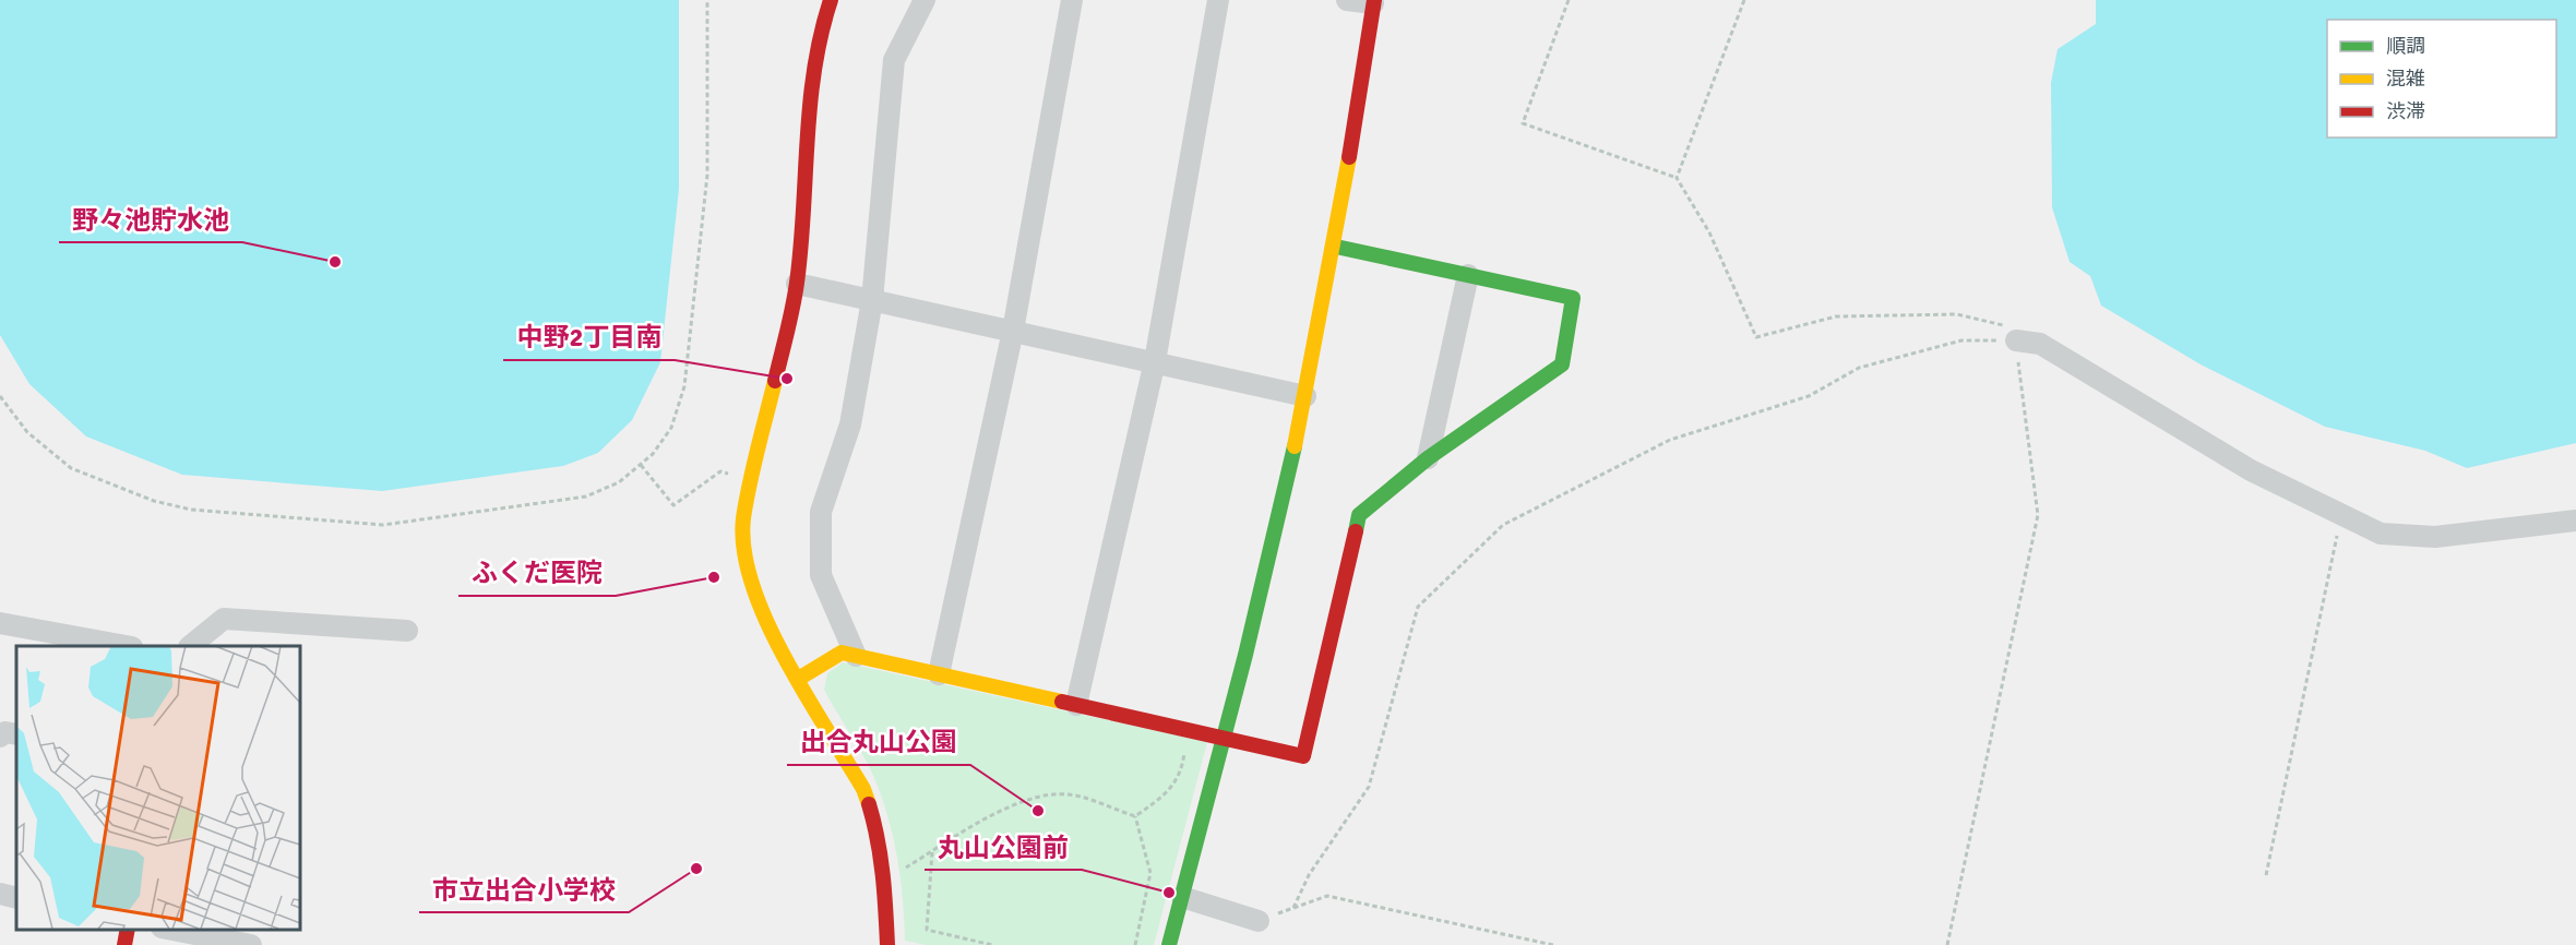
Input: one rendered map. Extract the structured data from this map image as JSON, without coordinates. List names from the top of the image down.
{
  "places": [
    "野々池貯水池",
    "中野2丁目南",
    "ふくだ医院",
    "出合丸山公園",
    "市立出合小学校",
    "丸山公園前"
  ],
  "legend": ["順調", "混雑", "渋滞"]
}
